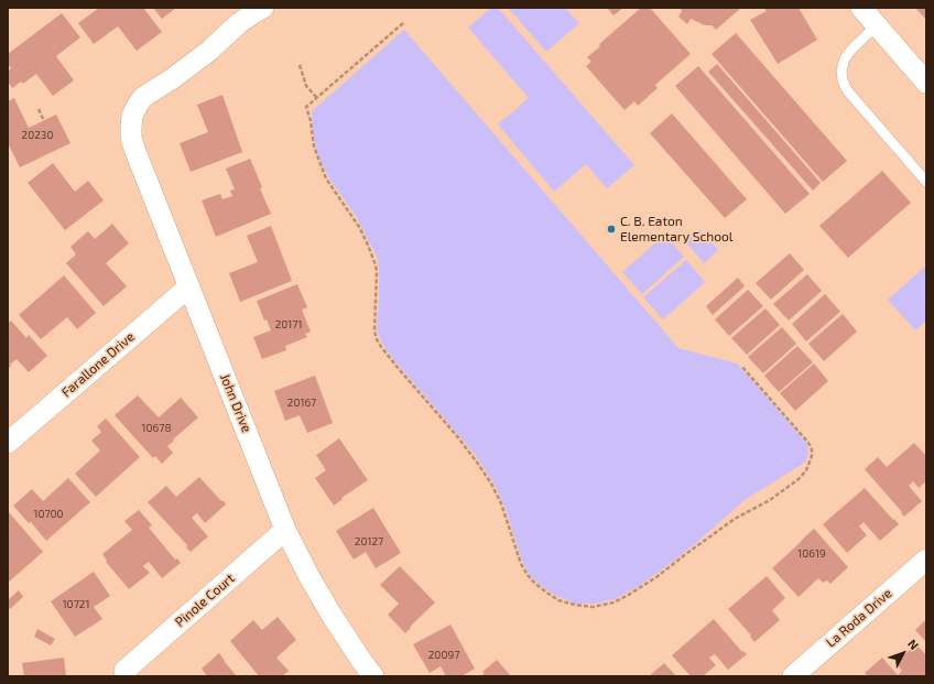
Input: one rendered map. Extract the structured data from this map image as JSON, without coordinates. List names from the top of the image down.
{
  "streets": {
    "street": [
      "Farallone Drive",
      "John Drive",
      "Pinole Court",
      "La Roda Drive"
    ]
  },
  "crossings": [
    ["Farallone Drive", "John Drive"],
    ["John Drive", "Pinole Court"]
  ],
  "places": ["C. B. Eaton Elementary School"],
  "house_numbers": [
    "20230",
    "20171",
    "20167",
    "10678",
    "10700",
    "20127",
    "10619",
    "10721",
    "20097"
  ],
  "north": "top right"
}
